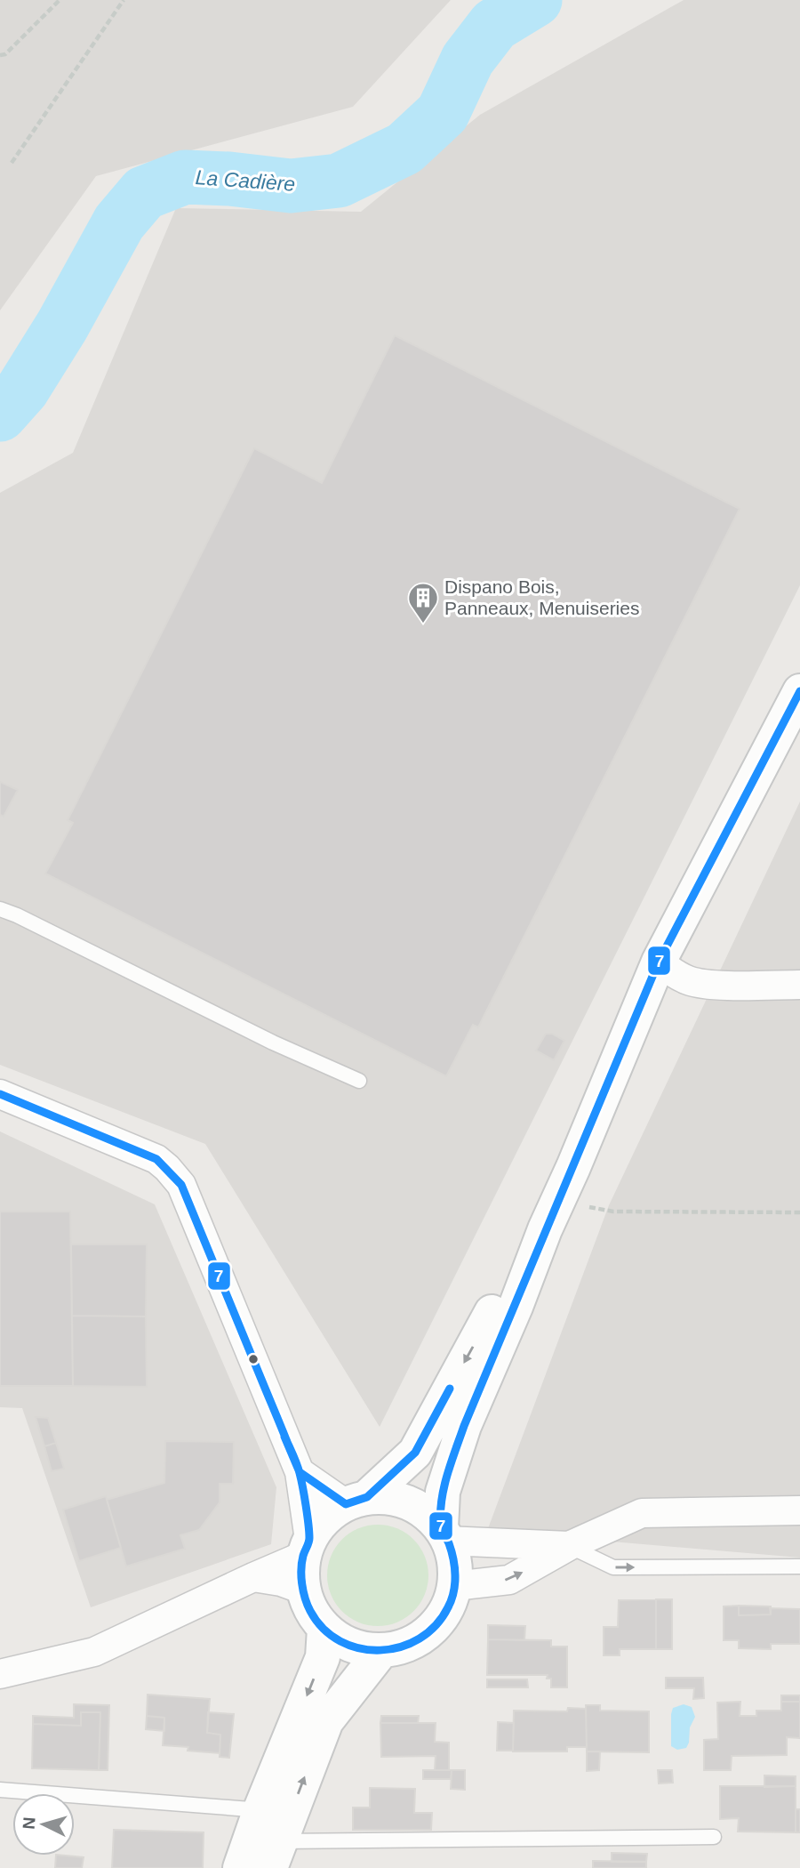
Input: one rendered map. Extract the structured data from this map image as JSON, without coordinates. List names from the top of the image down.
{
  "water": ["La Cadière"],
  "places": {
    "building": ["Dispano Bois, Panneaux, Menuiseries"]
  },
  "lines": ["transit line 7"],
  "north": "left"
}
